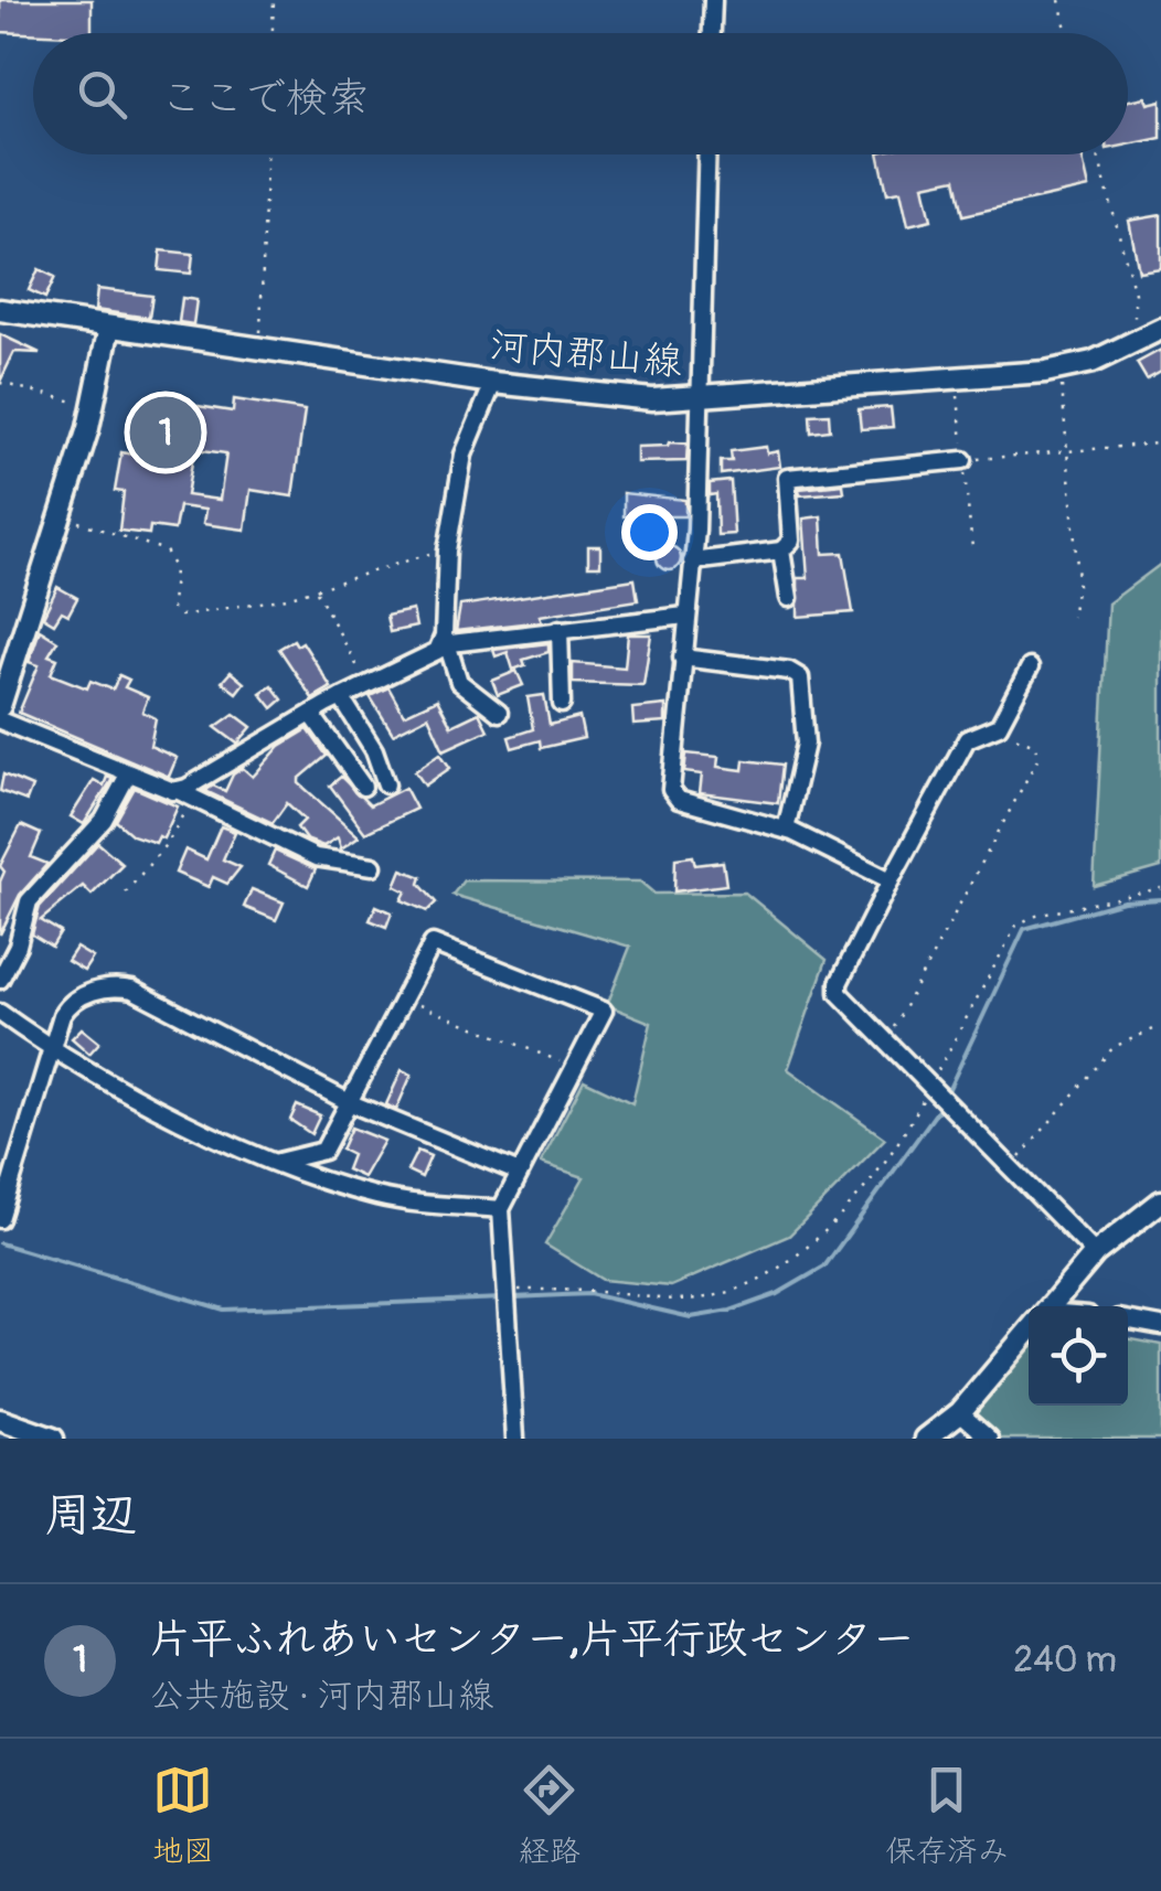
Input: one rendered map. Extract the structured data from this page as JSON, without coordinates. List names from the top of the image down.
{
  "streets": {
    "main road": ["河内郡山線"]
  },
  "page": {
    "search": "ここで検索",
    "pins": "1",
    "heading": "周辺",
    "list": [
      {
        "mark": "1",
        "name": "片平ふれあいセンター,片平行政センター",
        "note": "公共施設 · 河内郡山線",
        "value": "240 m"
      }
    ],
    "nav": ["地図", "経路", "保存済み"]
  }
}
